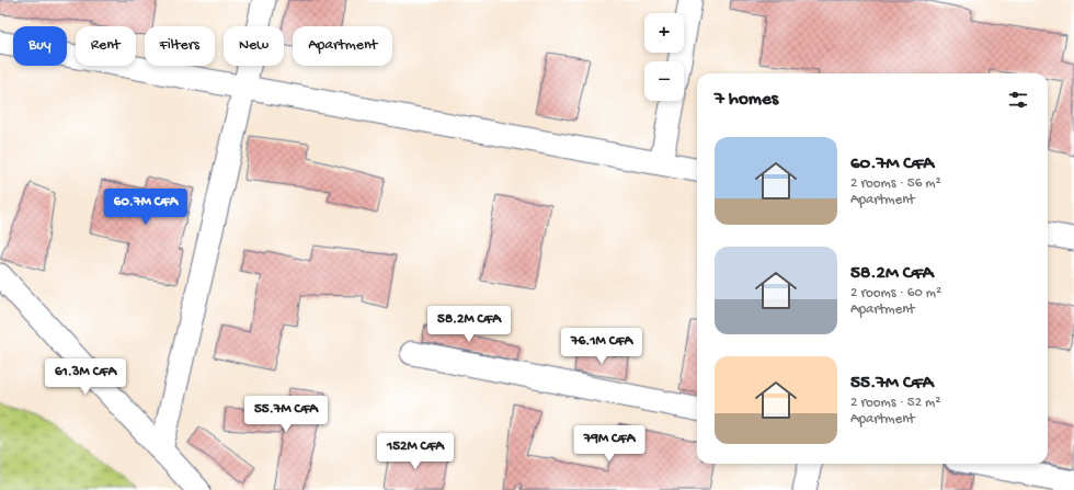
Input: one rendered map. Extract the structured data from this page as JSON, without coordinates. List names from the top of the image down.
{
  "page": {
    "map_buttons": ["+", "−"],
    "chip": [
      "Buy",
      "Rent",
      "Filters",
      "New",
      "Apartment"
    ],
    "heading": "7 homes",
    "list": [
      {
        "name": "60.7M CFA",
        "note": "2 rooms · 56 m² · Apartment"
      },
      {
        "name": "58.2M CFA",
        "note": "2 rooms · 60 m² · Apartment"
      },
      {
        "name": "55.7M CFA",
        "note": "2 rooms · 52 m² · Apartment"
      }
    ],
    "price": [
      "60.7M CFA",
      "58.2M CFA",
      "76.1M CFA",
      "61.3M CFA",
      "55.7M CFA",
      "79M CFA",
      "152M CFA"
    ]
  }
}
